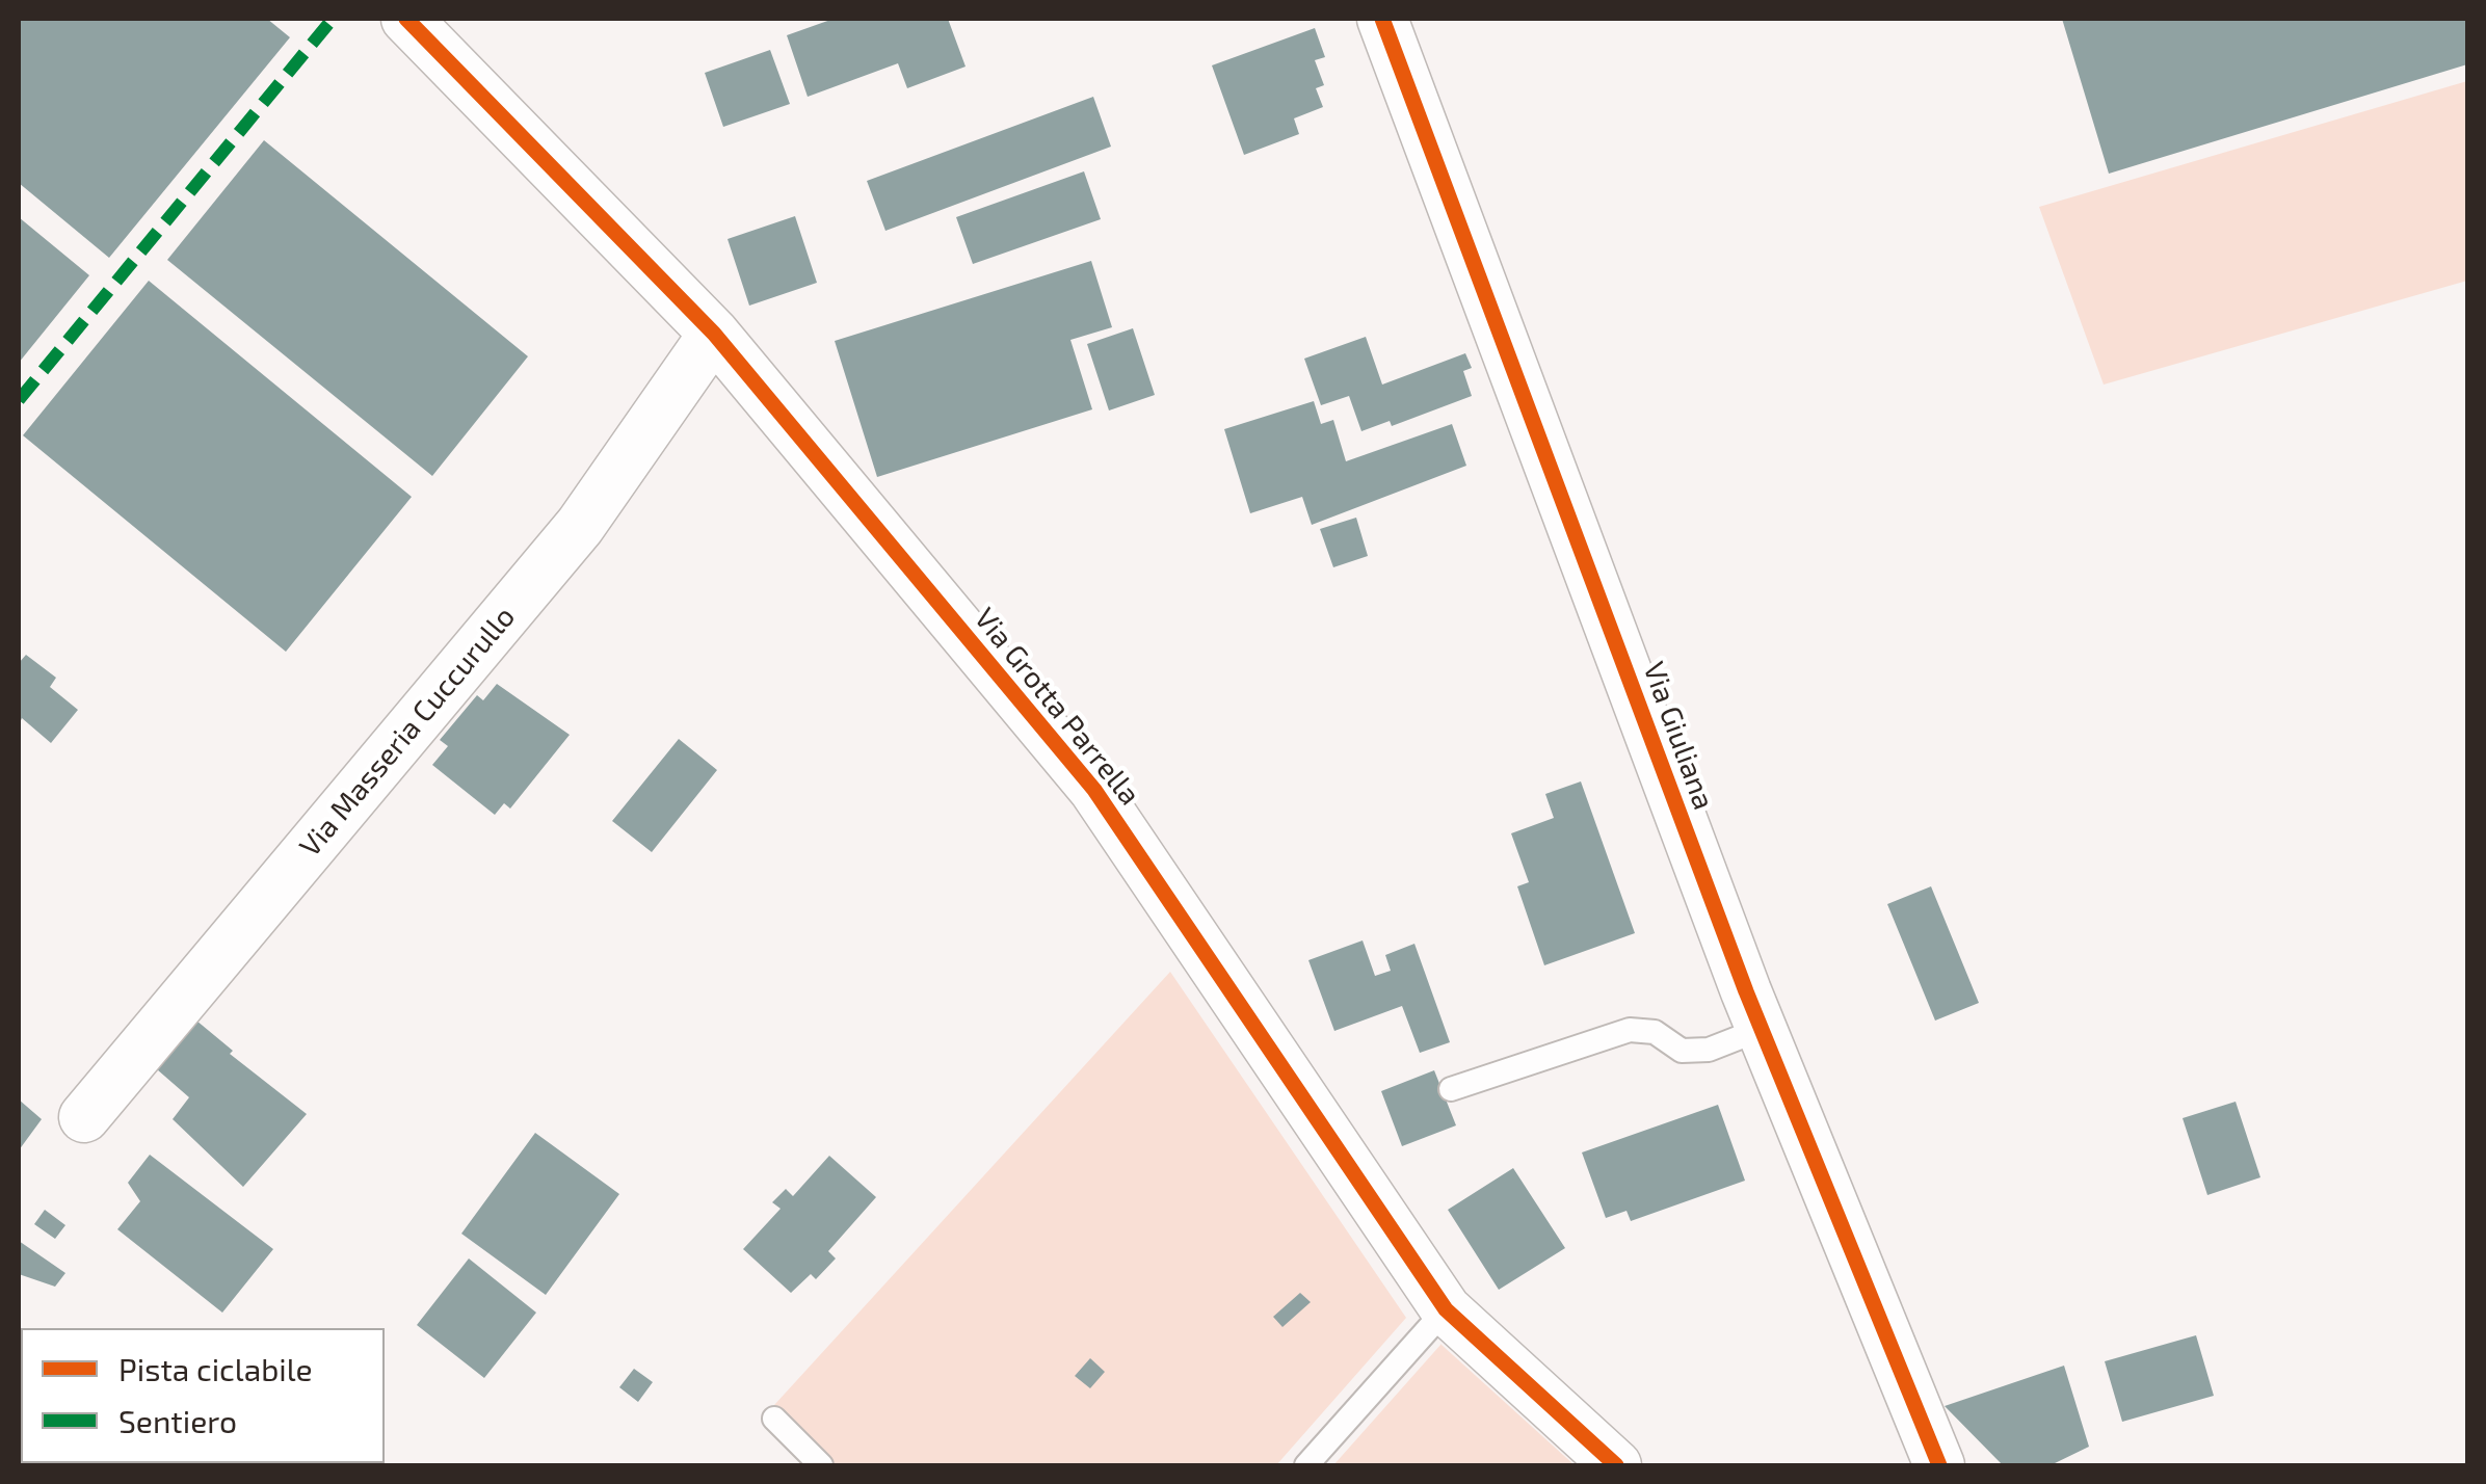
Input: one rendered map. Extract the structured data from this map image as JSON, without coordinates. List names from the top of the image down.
{
  "streets": {
    "street": ["Via Grotta Parrella", "Via Masseria Cuccurullo", "Via Giuliana"]
  },
  "crossings": [
    ["Via Grotta Parrella", "Via Masseria Cuccurullo"]
  ],
  "legend": ["Pista ciclabile", "Sentiero"]
}
